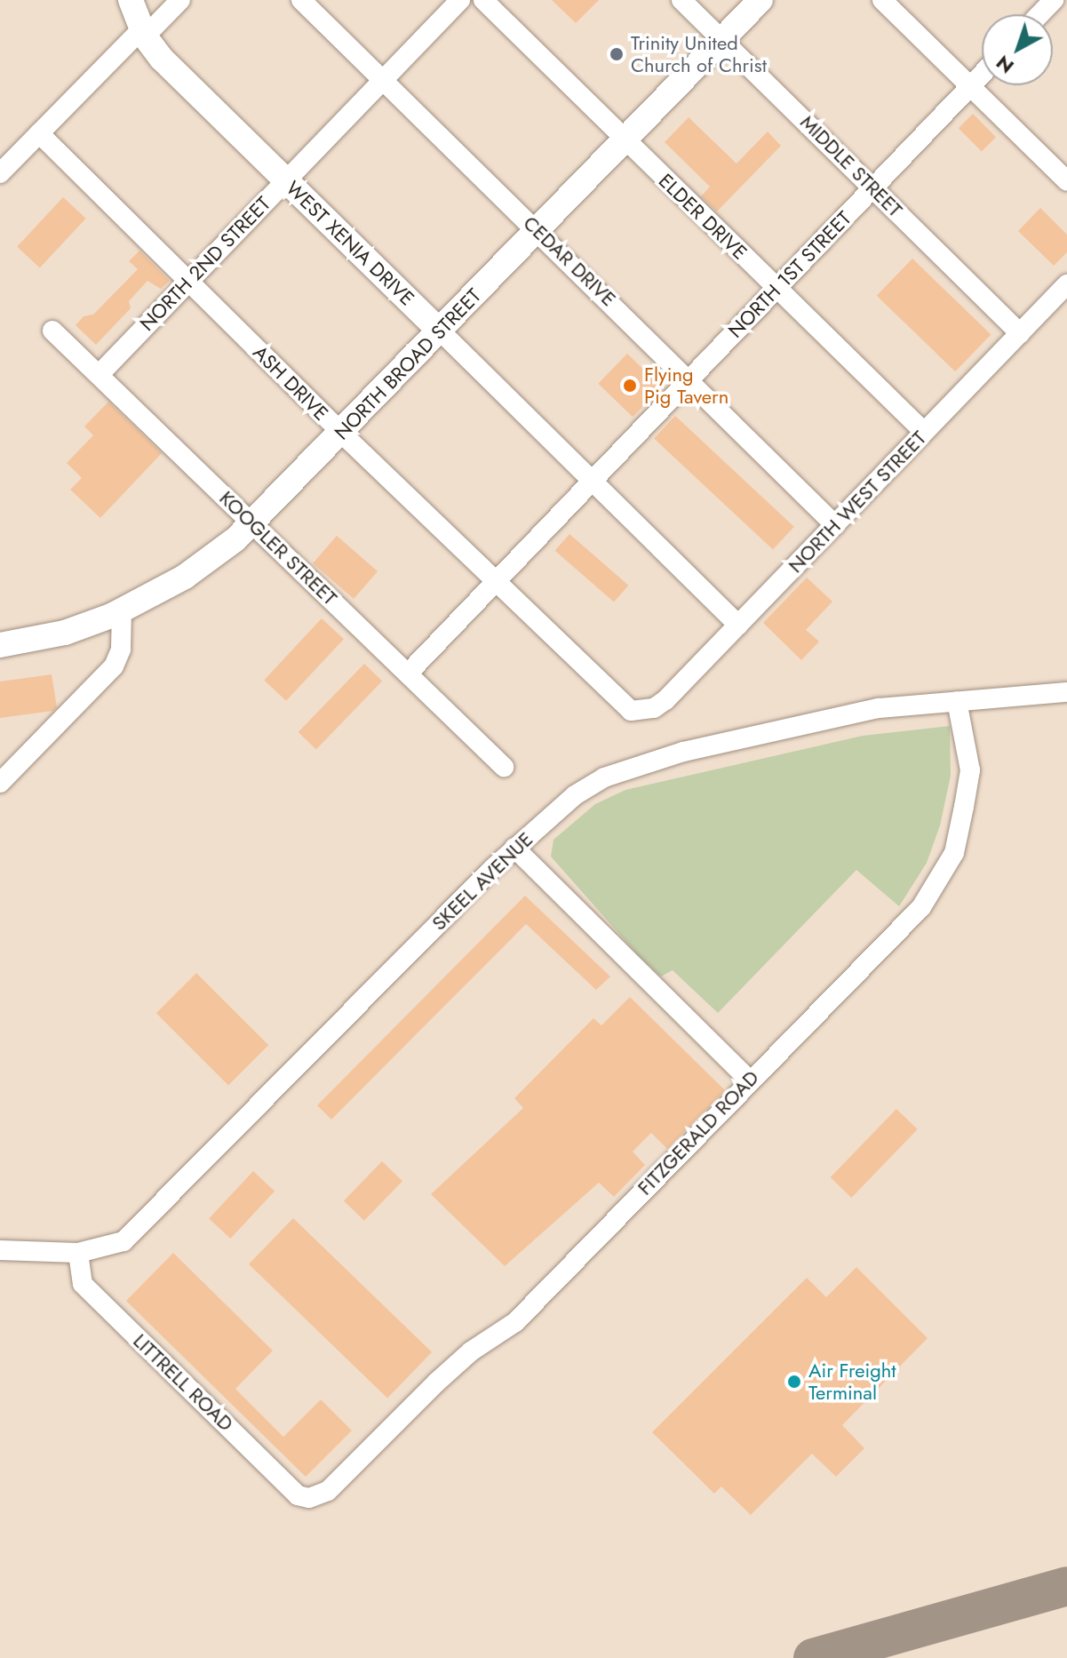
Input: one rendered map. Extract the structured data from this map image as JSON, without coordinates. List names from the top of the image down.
{
  "streets": {
    "main road": ["WEST XENIA DRIVE", "NORTH BROAD STREET"],
    "street": [
      "MIDDLE STREET",
      "ELDER DRIVE",
      "CEDAR DRIVE",
      "NORTH 2ND STREET",
      "NORTH 1ST STREET",
      "ASH DRIVE",
      "NORTH WEST STREET",
      "KOOGLER STREET",
      "SKEEL AVENUE",
      "FITZGERALD ROAD",
      "LITTRELL ROAD"
    ]
  },
  "crossings": [
    ["MIDDLE STREET", "NORTH 1ST STREET"],
    ["MIDDLE STREET", "NORTH BROAD STREET"],
    ["MIDDLE STREET", "NORTH WEST STREET"],
    ["ELDER DRIVE", "NORTH 1ST STREET"],
    ["ELDER DRIVE", "NORTH BROAD STREET"],
    ["ELDER DRIVE", "NORTH WEST STREET"],
    ["WEST XENIA DRIVE", "NORTH 2ND STREET"],
    ["WEST XENIA DRIVE", "NORTH 1ST STREET"],
    ["WEST XENIA DRIVE", "NORTH BROAD STREET"],
    ["WEST XENIA DRIVE", "NORTH WEST STREET"],
    ["CEDAR DRIVE", "NORTH 2ND STREET"],
    ["CEDAR DRIVE", "NORTH 1ST STREET"],
    ["CEDAR DRIVE", "NORTH BROAD STREET"],
    ["CEDAR DRIVE", "NORTH WEST STREET"],
    ["NORTH 2ND STREET", "ASH DRIVE"],
    ["NORTH 2ND STREET", "KOOGLER STREET"],
    ["NORTH 1ST STREET", "ASH DRIVE"],
    ["NORTH 1ST STREET", "KOOGLER STREET"],
    ["NORTH BROAD STREET", "ASH DRIVE"],
    ["NORTH BROAD STREET", "KOOGLER STREET"],
    ["ASH DRIVE", "NORTH WEST STREET"],
    ["SKEEL AVENUE", "FITZGERALD ROAD"],
    ["SKEEL AVENUE", "LITTRELL ROAD"],
    ["FITZGERALD ROAD", "LITTRELL ROAD"]
  ],
  "places": ["Trinity United Church of Christ", "Flying Pig Tavern", "Air Freight Terminal"],
  "north": "bottom left"
}
